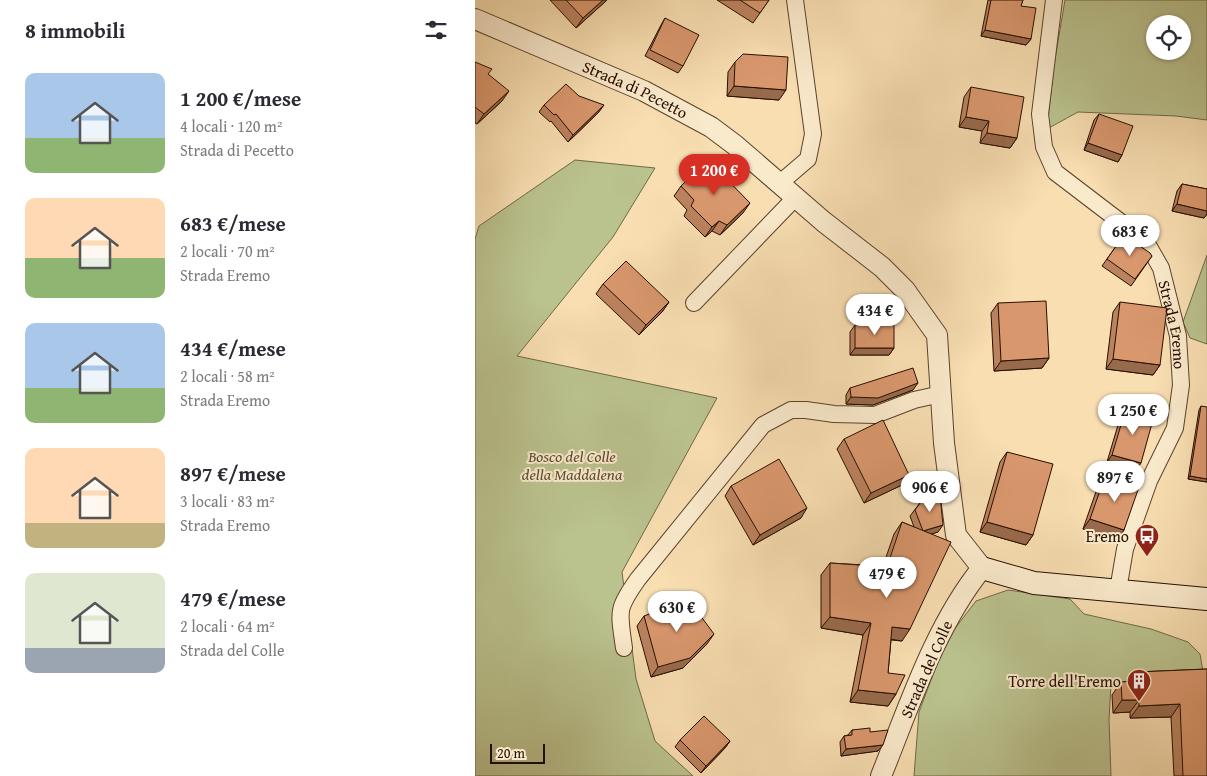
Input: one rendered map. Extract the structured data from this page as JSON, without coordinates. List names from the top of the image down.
{
  "streets": {
    "street": ["Strada di Pecetto", "Strada Eremo", "Strada del Colle"]
  },
  "parks": ["Bosco del Colle della Maddalena"],
  "places": {
    "bus stop": ["Eremo"],
    "building": ["Torre dell'Eremo"]
  },
  "scale_bar": "20 m",
  "page": {
    "heading": "8 immobili",
    "list": [
      {
        "name": "1 200 €/mese",
        "note": "4 locali · 120 m² · Strada di Pecetto"
      },
      {
        "name": "683 €/mese",
        "note": "2 locali · 70 m² · Strada Eremo"
      },
      {
        "name": "434 €/mese",
        "note": "2 locali · 58 m² · Strada Eremo"
      },
      {
        "name": "897 €/mese",
        "note": "3 locali · 83 m² · Strada Eremo"
      },
      {
        "name": "479 €/mese",
        "note": "2 locali · 64 m² · Strada del Colle"
      }
    ],
    "price": [
      "1 200 €",
      "683 €",
      "434 €",
      "1 250 €",
      "897 €",
      "906 €",
      "479 €",
      "630 €"
    ],
    "scale": "20 m"
  }
}
